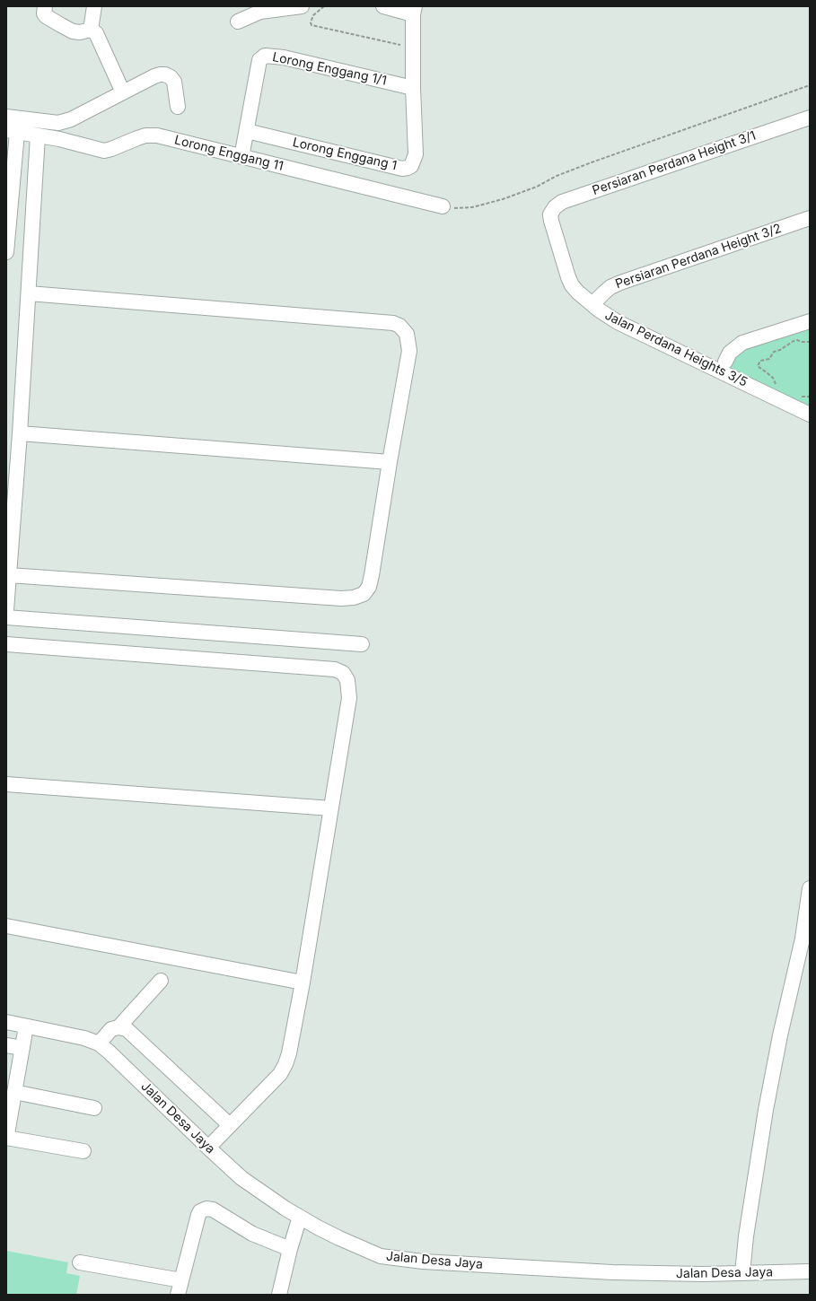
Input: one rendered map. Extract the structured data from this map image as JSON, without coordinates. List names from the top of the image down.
{
  "streets": {
    "street": [
      "Lorong Enggang 1/1",
      "Lorong Enggang 11",
      "Lorong Enggang 1",
      "Persiaran Perdana Height 3/1",
      "Persiaran Perdana Height 3/2",
      "Jalan Perdana Heights 3/5",
      "Jalan Desa Jaya"
    ]
  },
  "crossings": [
    ["Lorong Enggang 1/1", "Lorong Enggang 11"],
    ["Lorong Enggang 1/1", "Lorong Enggang 1"],
    ["Persiaran Perdana Height 3/1", "Jalan Perdana Heights 3/5"],
    ["Persiaran Perdana Height 3/2", "Jalan Perdana Heights 3/5"]
  ]
}
